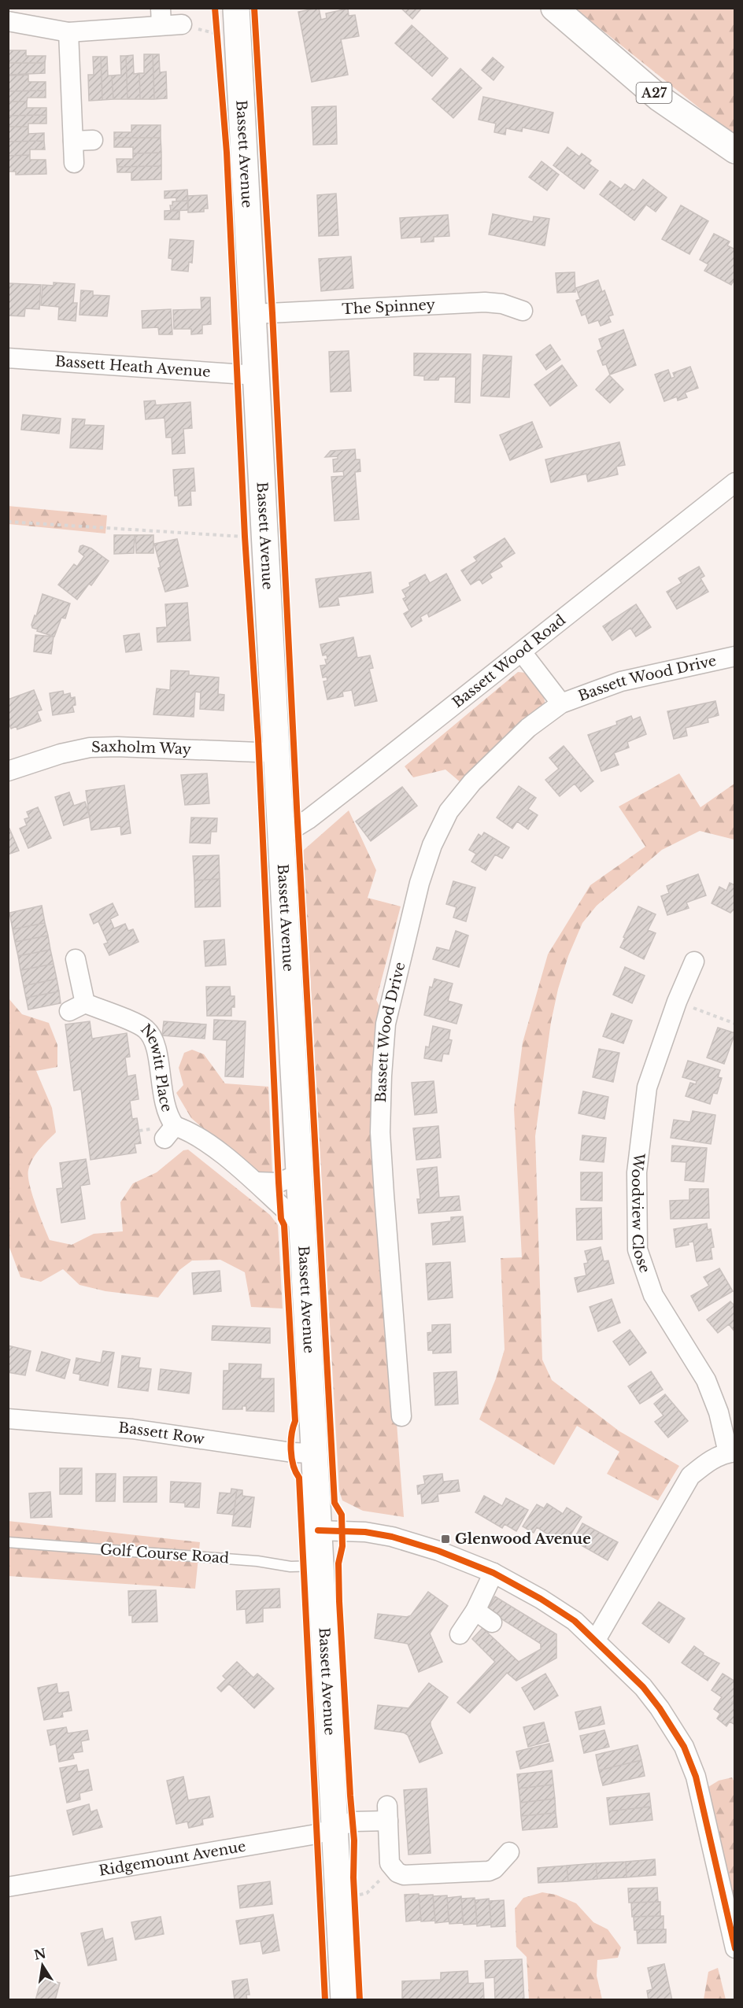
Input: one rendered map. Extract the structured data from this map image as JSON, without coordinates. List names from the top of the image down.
{
  "streets": {
    "main road": ["A27", "Bassett Avenue"],
    "street": [
      "The Spinney",
      "Bassett Heath Avenue",
      "Bassett Wood Road",
      "Bassett Wood Drive",
      "Saxholm Way",
      "Newitt Place",
      "Woodview Close",
      "Bassett Row",
      "Ridgemount Avenue"
    ],
    "lane": ["Golf Course Road"]
  },
  "crossings": [
    ["Bassett Avenue", "The Spinney"],
    ["Bassett Avenue", "Bassett Heath Avenue"],
    ["Bassett Avenue", "Bassett Wood Road"],
    ["Bassett Avenue", "Saxholm Way"],
    ["Bassett Avenue", "Bassett Row"],
    ["Bassett Avenue", "Golf Course Road"],
    ["Bassett Avenue", "Ridgemount Avenue"],
    ["Bassett Wood Road", "Bassett Wood Drive"]
  ],
  "places": {
    "transit": ["Glenwood Avenue"]
  },
  "north": "top"
}
